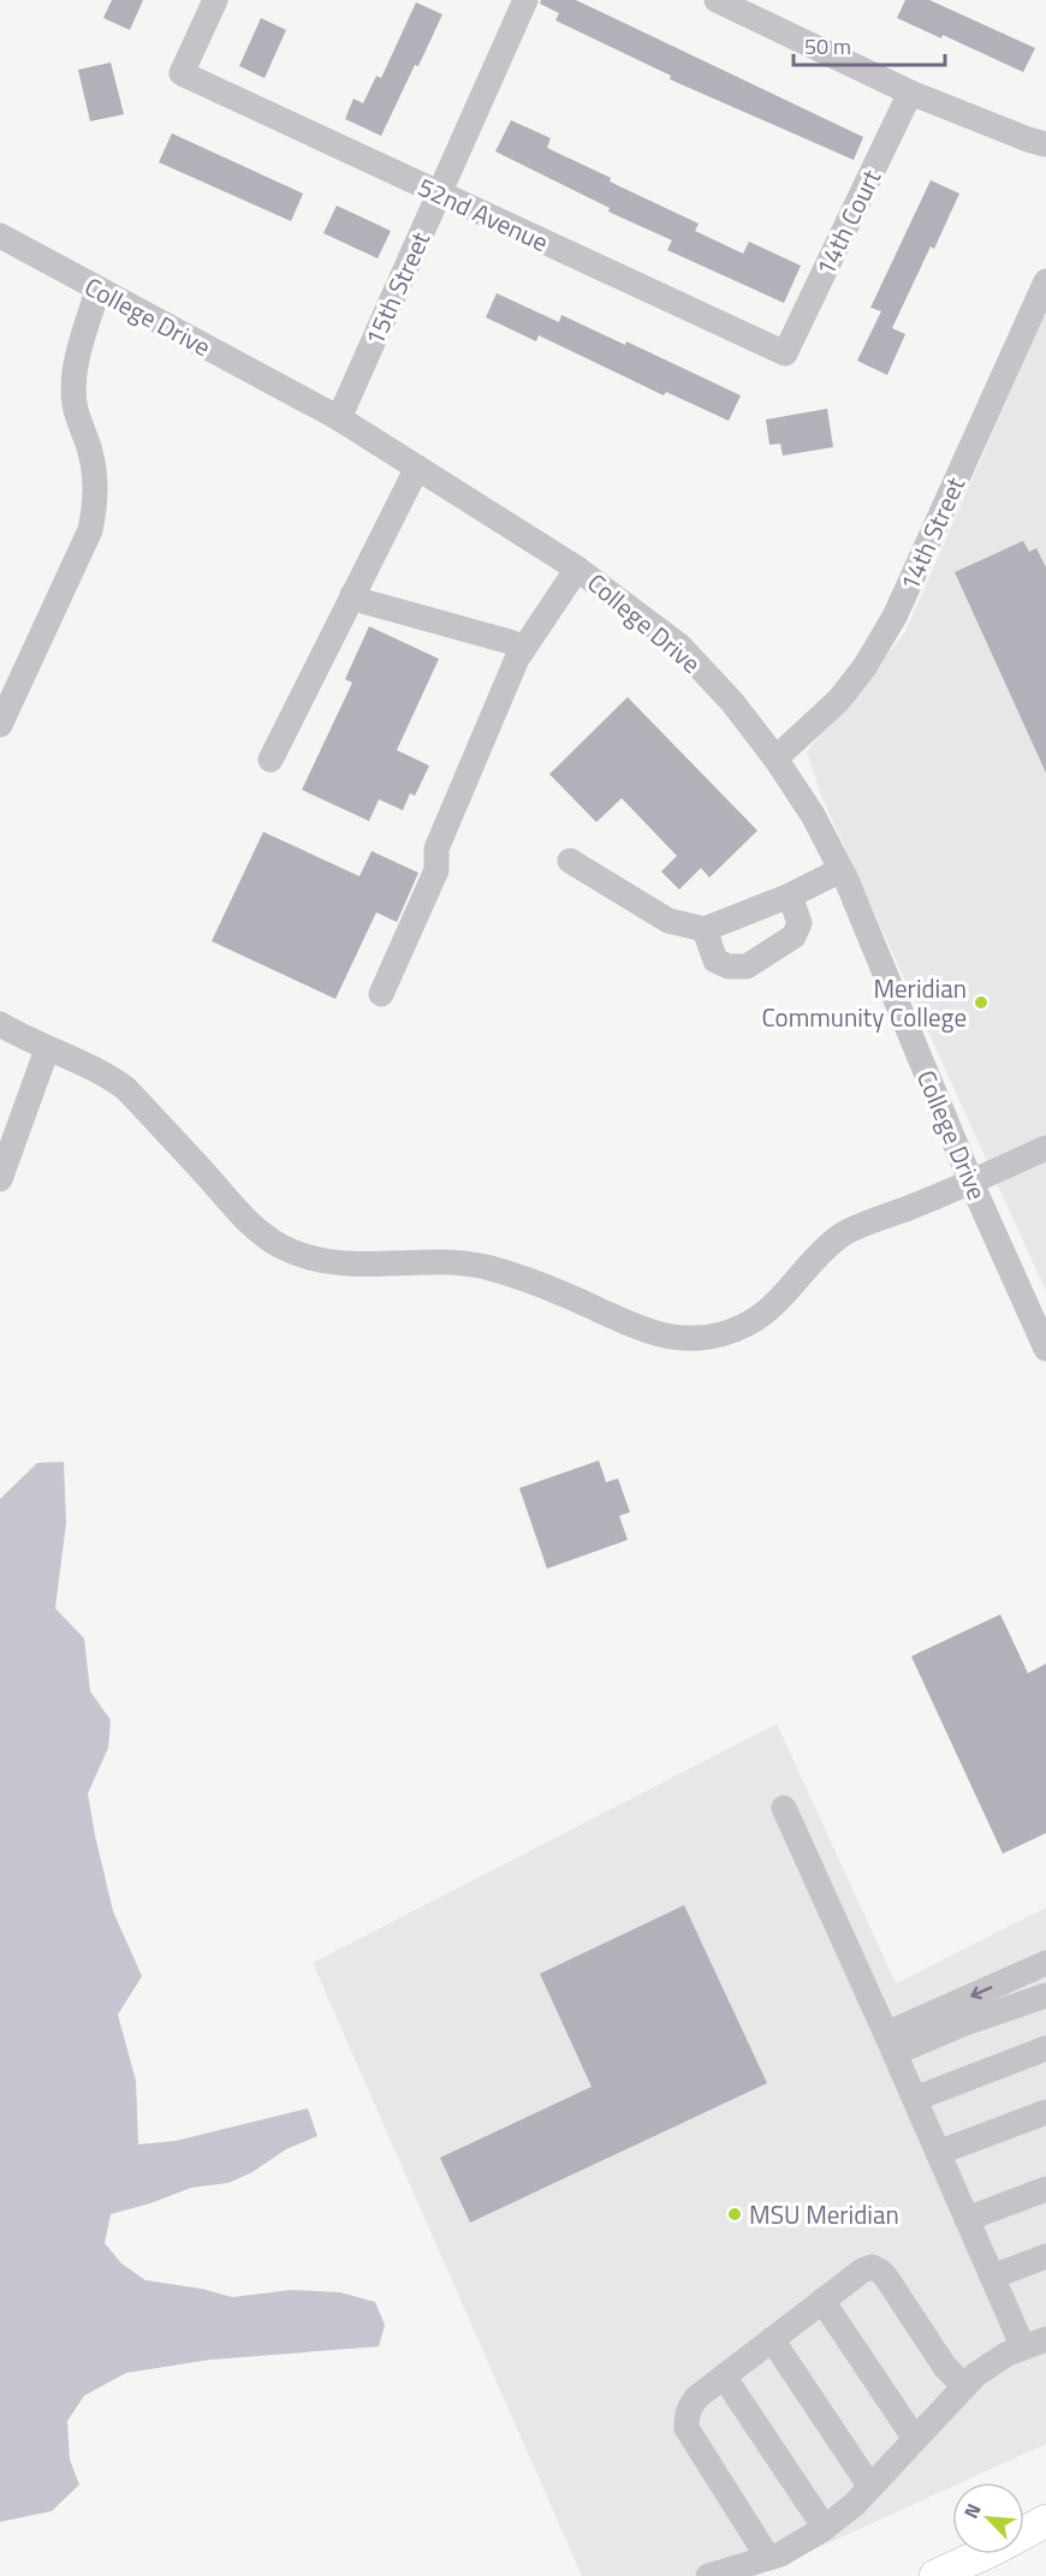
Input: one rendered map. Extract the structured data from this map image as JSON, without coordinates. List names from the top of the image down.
{
  "streets": {
    "street": [
      "52nd Avenue",
      "14th Court",
      "15th Street",
      "College Drive",
      "14th Street"
    ]
  },
  "crossings": [
    ["52nd Avenue", "14th Court"],
    ["52nd Avenue", "15th Street"],
    ["15th Street", "College Drive"],
    ["College Drive", "14th Street"]
  ],
  "places": ["Meridian Community College", "MSU Meridian"],
  "scale_bar": "50 m",
  "north": "top left"
}
